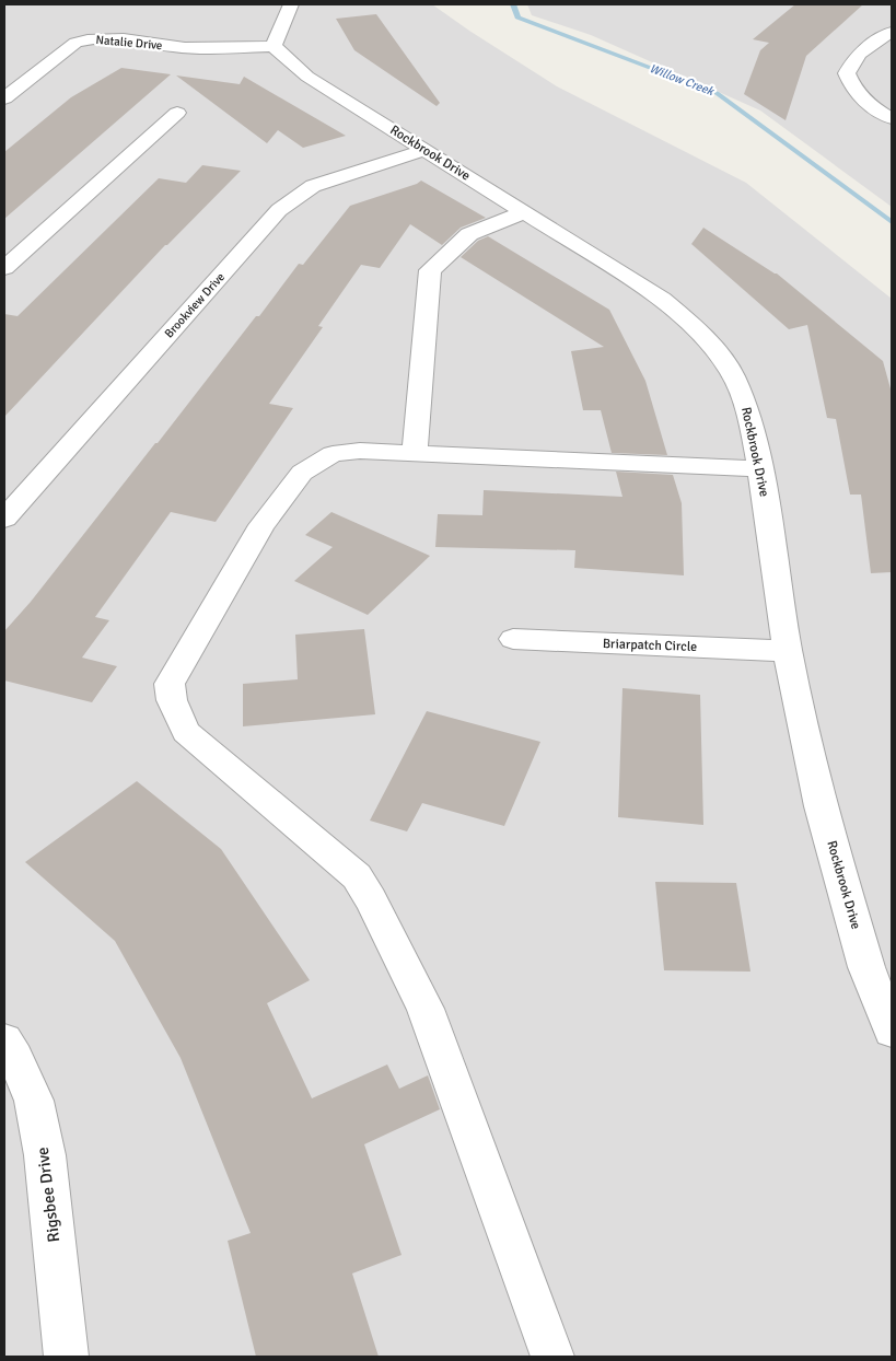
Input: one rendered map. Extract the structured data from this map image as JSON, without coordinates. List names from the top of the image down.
{
  "streets": {
    "street": [
      "Natalie Drive",
      "Rockbrook Drive",
      "Brookview Drive",
      "Briarpatch Circle",
      "Rigsbee Drive"
    ]
  },
  "crossings": [
    ["Natalie Drive", "Rockbrook Drive"],
    ["Rockbrook Drive", "Brookview Drive"],
    ["Rockbrook Drive", "Briarpatch Circle"]
  ],
  "water": ["Willow Creek"]
}
